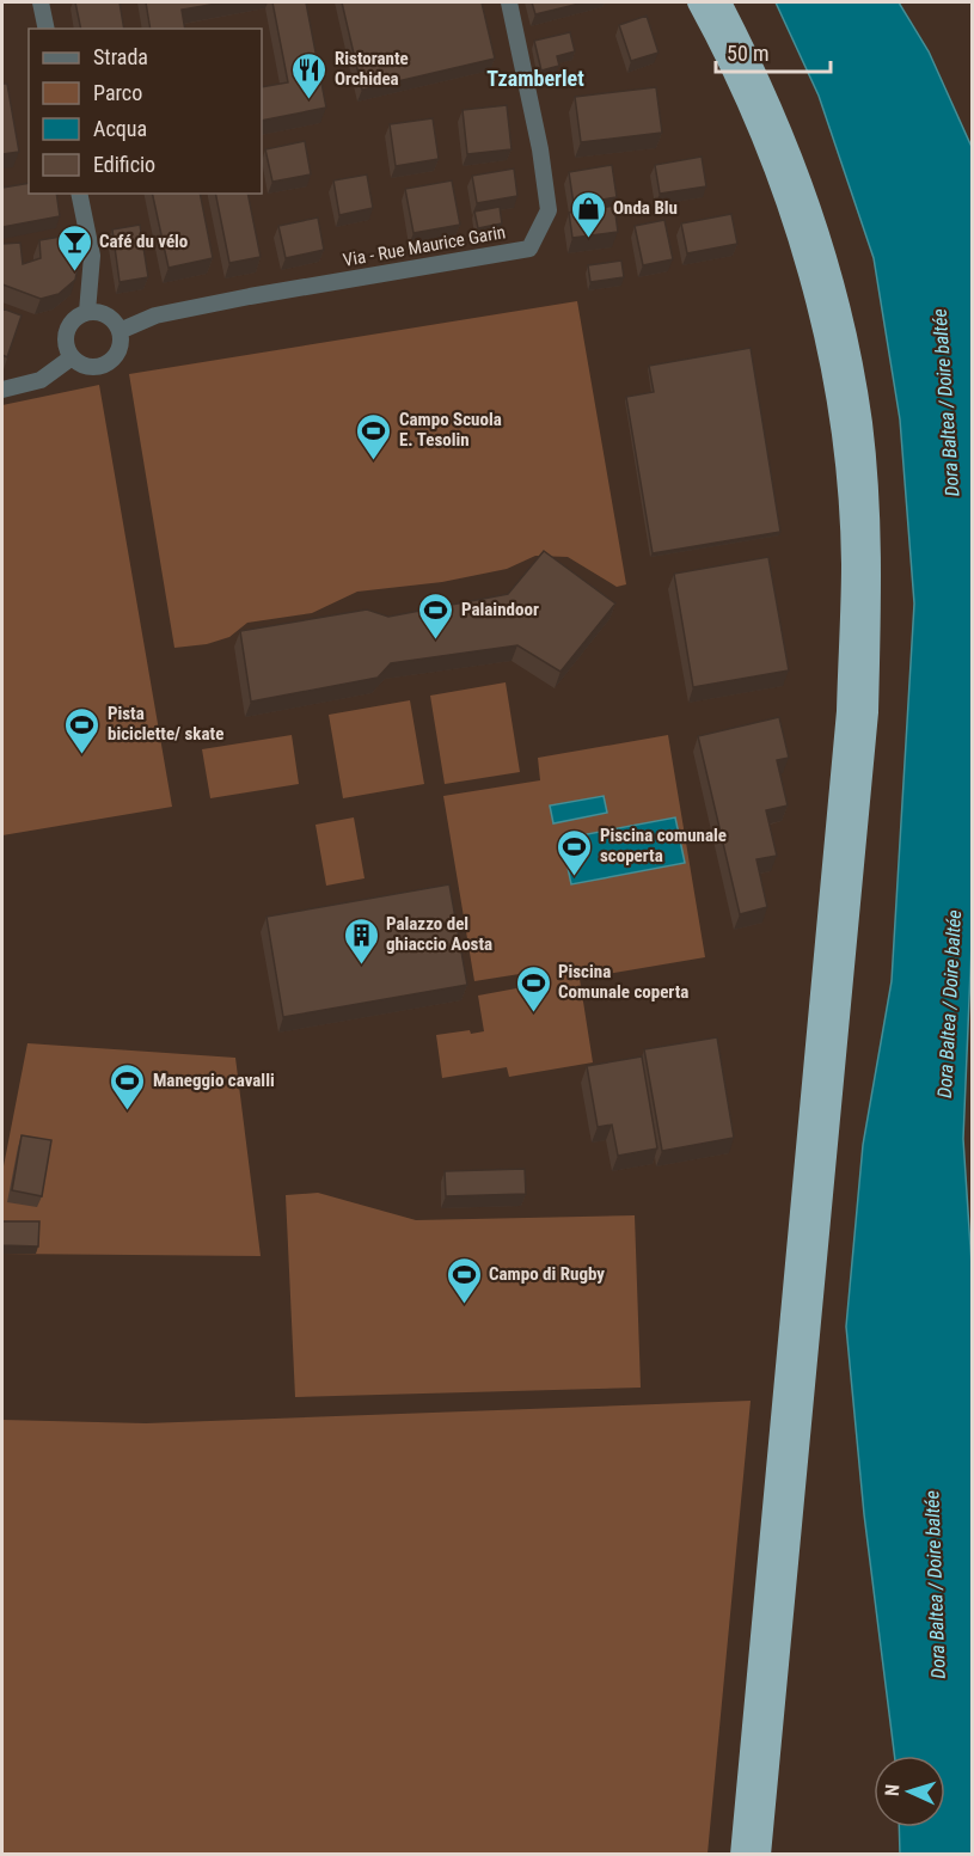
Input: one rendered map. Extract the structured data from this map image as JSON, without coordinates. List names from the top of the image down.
{
  "streets": {
    "street": ["Via - Rue Maurice Garin"]
  },
  "districts": ["Tzamberlet"],
  "water": ["Dora Baltea / Doire baltée"],
  "places": {
    "restaurant": ["Ristorante Orchidea"],
    "shop": ["Onda Blu"],
    "bar": ["Café du vélo"],
    "sports": [
      "Campo Scuola E. Tesolin",
      "Palaindoor",
      "Pista biciclette/ skate",
      "Piscina comunale scoperta",
      "Piscina Comunale coperta",
      "Maneggio cavalli",
      "Campo di Rugby"
    ],
    "building": ["Palazzo del ghiaccio Aosta"]
  },
  "legend": [
    "Strada",
    "Parco",
    "Acqua",
    "Edificio"
  ],
  "scale_bar": "50 m",
  "north": "left"
}
